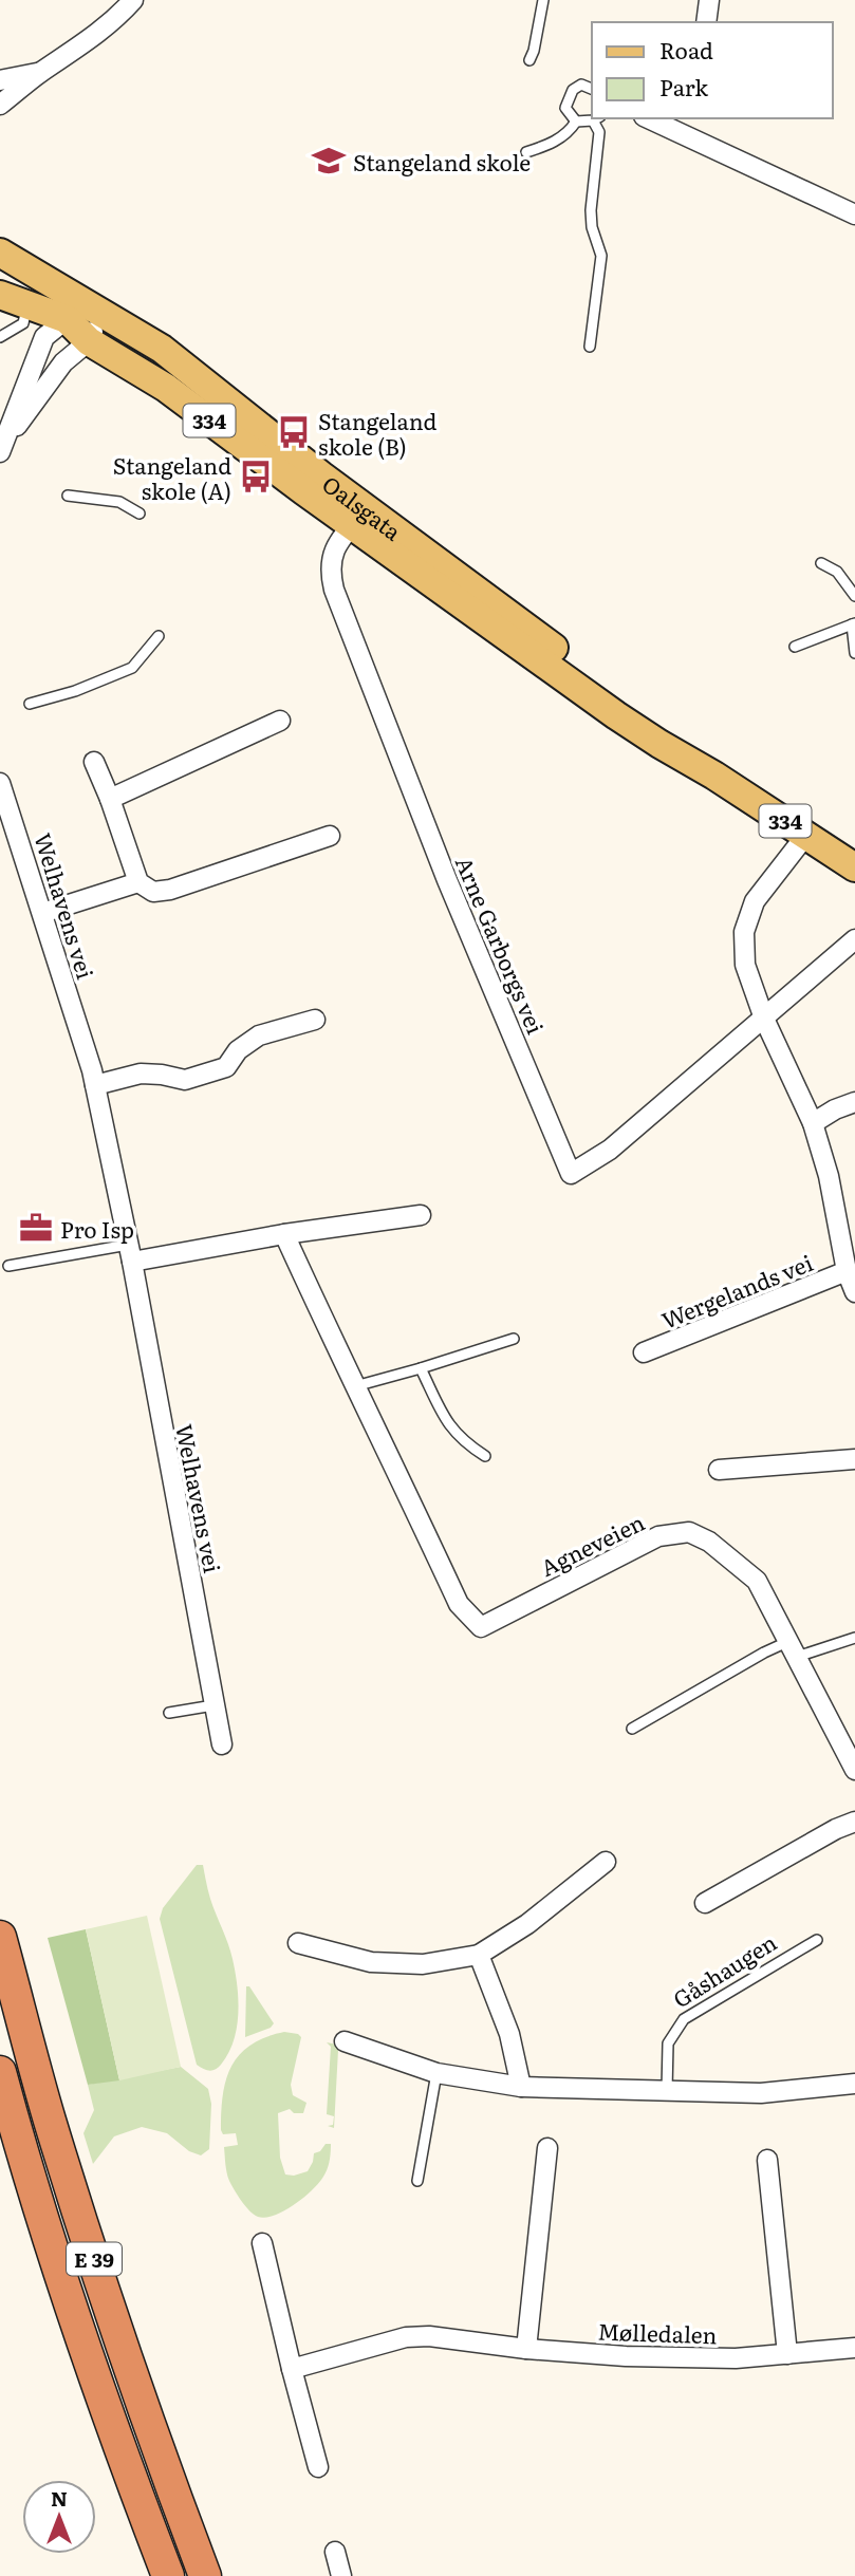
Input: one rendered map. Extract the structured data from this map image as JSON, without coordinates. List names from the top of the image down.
{
  "streets": {
    "highway": ["E 39"],
    "main road": ["334", "Oalsgata"],
    "street": [
      "Welhavens vei",
      "Arne Garborgs vei",
      "Wergelands vei",
      "Agneveien",
      "Mølledalen"
    ],
    "lane": ["Gåshaugen"]
  },
  "crossings": [
    ["Oalsgata", "Arne Garborgs vei"],
    ["Oalsgata", "Wergelands vei"],
    ["Arne Garborgs vei", "Wergelands vei"]
  ],
  "places": {
    "school or university": ["Stangeland skole"],
    "bus stop": ["Stangeland skole (B)", "Stangeland skole (A)"],
    "office": ["Pro Isp"]
  },
  "legend": ["Road", "Park"],
  "north": "top"
}
